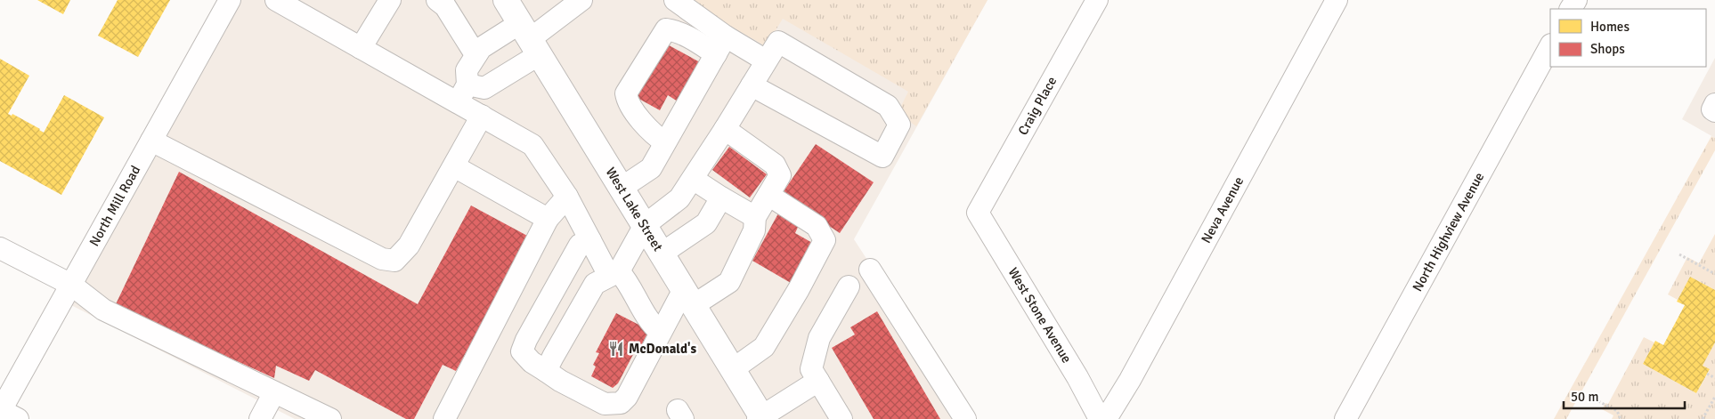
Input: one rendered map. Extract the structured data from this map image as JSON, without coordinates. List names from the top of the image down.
{
  "streets": {
    "main road": ["West Lake Street"],
    "street": [
      "Craig Place",
      "North Mill Road",
      "Neva Avenue",
      "North Highview Avenue",
      "West Stone Avenue"
    ]
  },
  "crossings": [
    ["Craig Place", "West Stone Avenue"]
  ],
  "places": {
    "restaurant": ["McDonald's"]
  },
  "legend": ["Homes", "Shops"],
  "scale_bar": "50 m"
}
